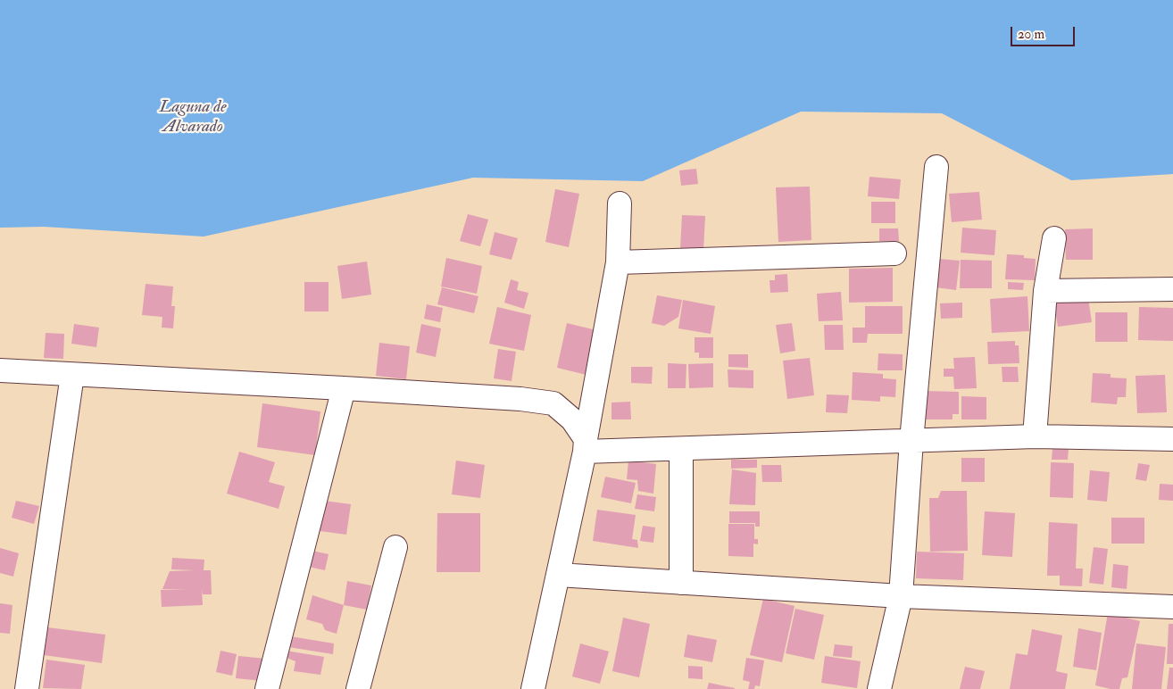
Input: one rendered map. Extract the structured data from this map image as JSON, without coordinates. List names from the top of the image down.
{
  "water": ["Laguna de Alvarado"],
  "scale_bar": "20 m"
}
